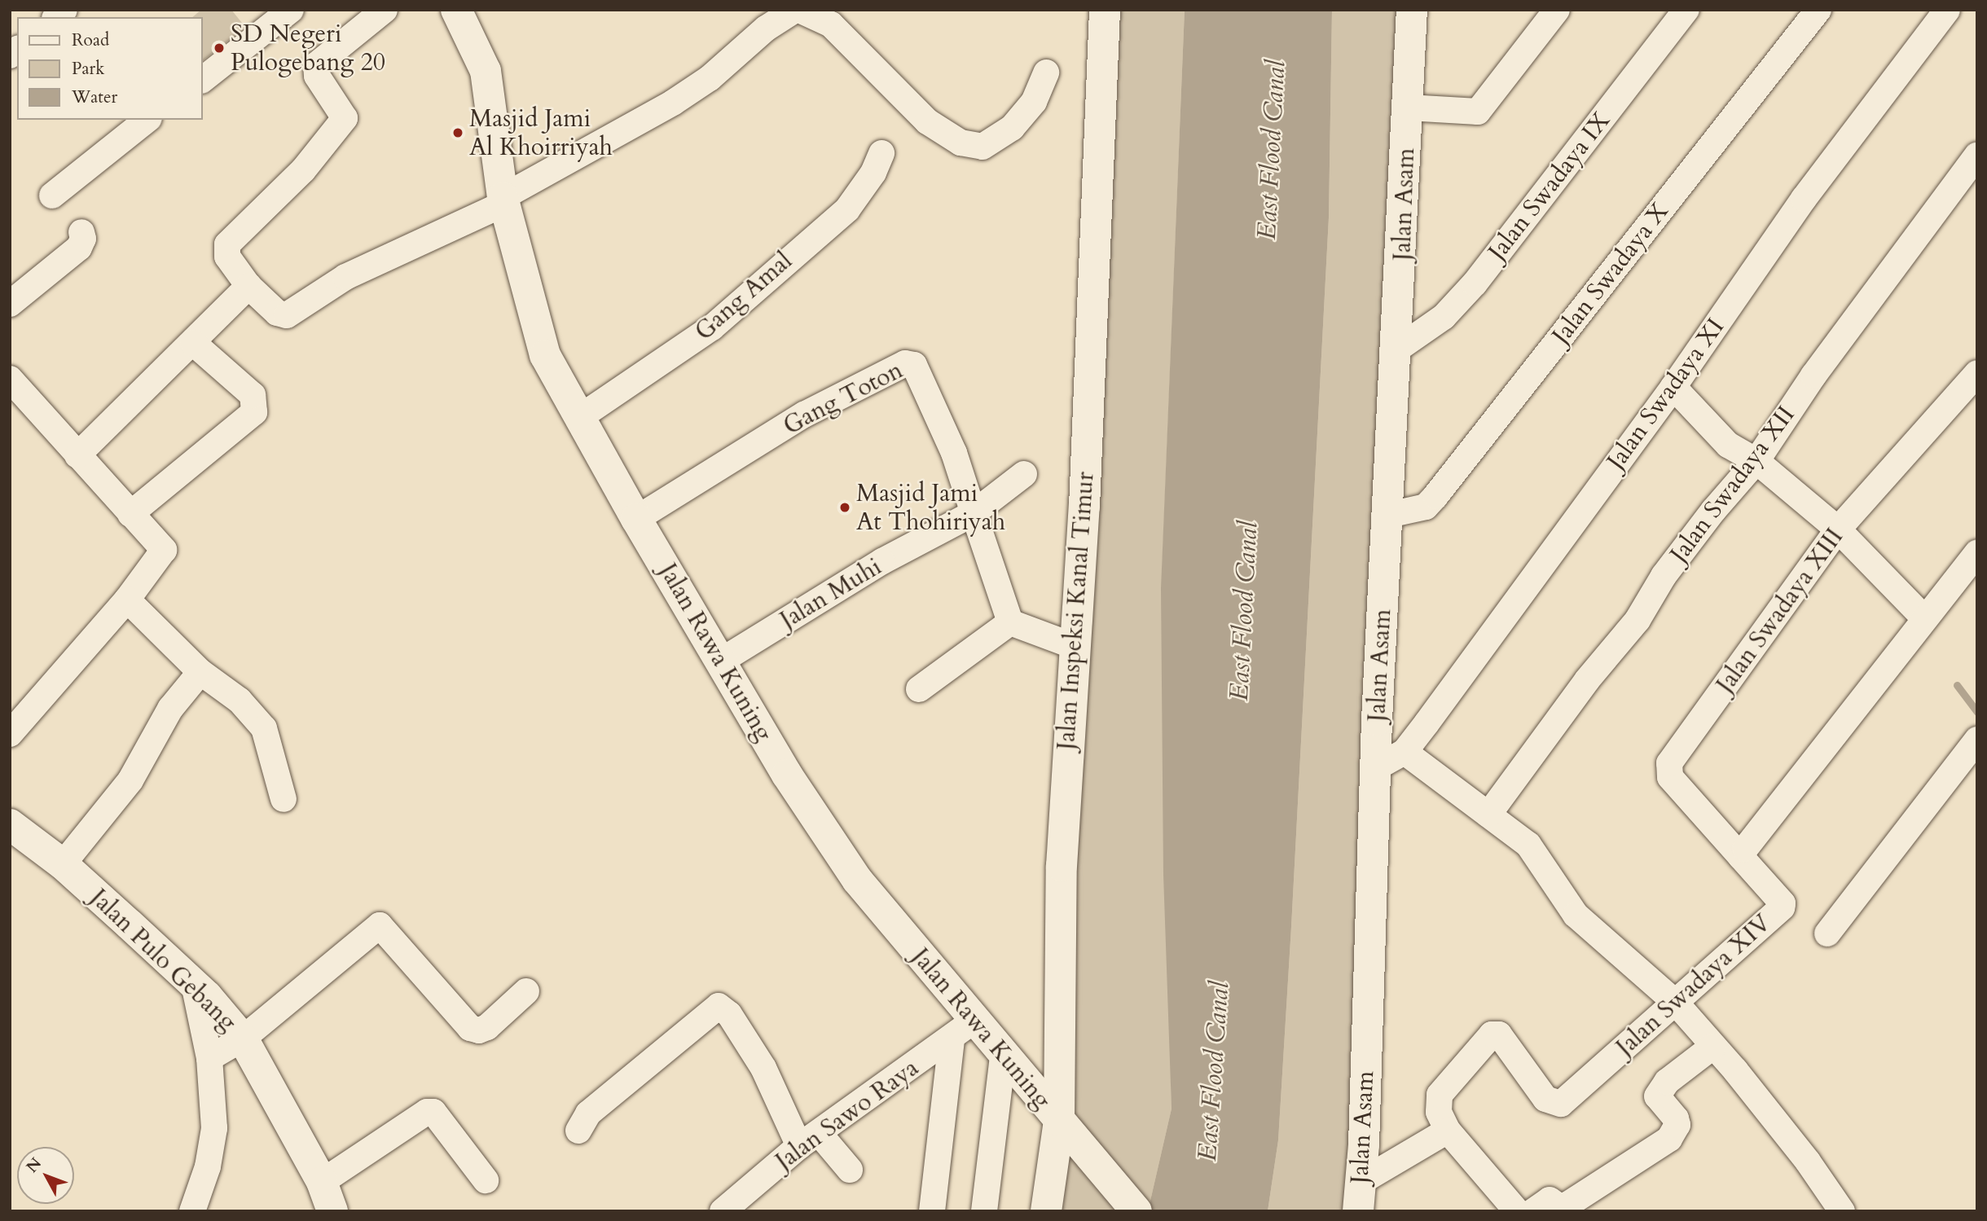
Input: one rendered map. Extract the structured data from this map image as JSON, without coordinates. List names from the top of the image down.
{
  "streets": {
    "street": [
      "Jalan Swadaya IX",
      "Jalan Asam",
      "Jalan Swadaya X",
      "Gang Amal",
      "Jalan Swadaya XI",
      "Gang Toton",
      "Jalan Swadaya XII",
      "Jalan Muhi",
      "Jalan Inspeksi Kanal Timur",
      "Jalan Swadaya XIII",
      "Jalan Rawa Kuning",
      "Jalan Pulo Gebang",
      "Jalan Swadaya XIV",
      "Jalan Sawo Raya"
    ]
  },
  "crossings": [
    ["Jalan Swadaya IX", "Jalan Asam"],
    ["Jalan Asam", "Jalan Swadaya X"],
    ["Jalan Asam", "Jalan Swadaya XI"],
    ["Gang Amal", "Jalan Rawa Kuning"],
    ["Gang Toton", "Jalan Muhi"],
    ["Gang Toton", "Jalan Rawa Kuning"],
    ["Jalan Muhi", "Jalan Rawa Kuning"],
    ["Jalan Inspeksi Kanal Timur", "Jalan Rawa Kuning"],
    ["Jalan Swadaya XIII", "Jalan Swadaya XIV"],
    ["Jalan Rawa Kuning", "Jalan Sawo Raya"]
  ],
  "water": ["East Flood Canal"],
  "places": ["SD Negeri Pulogebang 20", "Masjid Jami Al Khoirriyah", "Masjid Jami At Thohiriyah"],
  "legend": ["Road", "Park", "Water"],
  "north": "top left"
}
